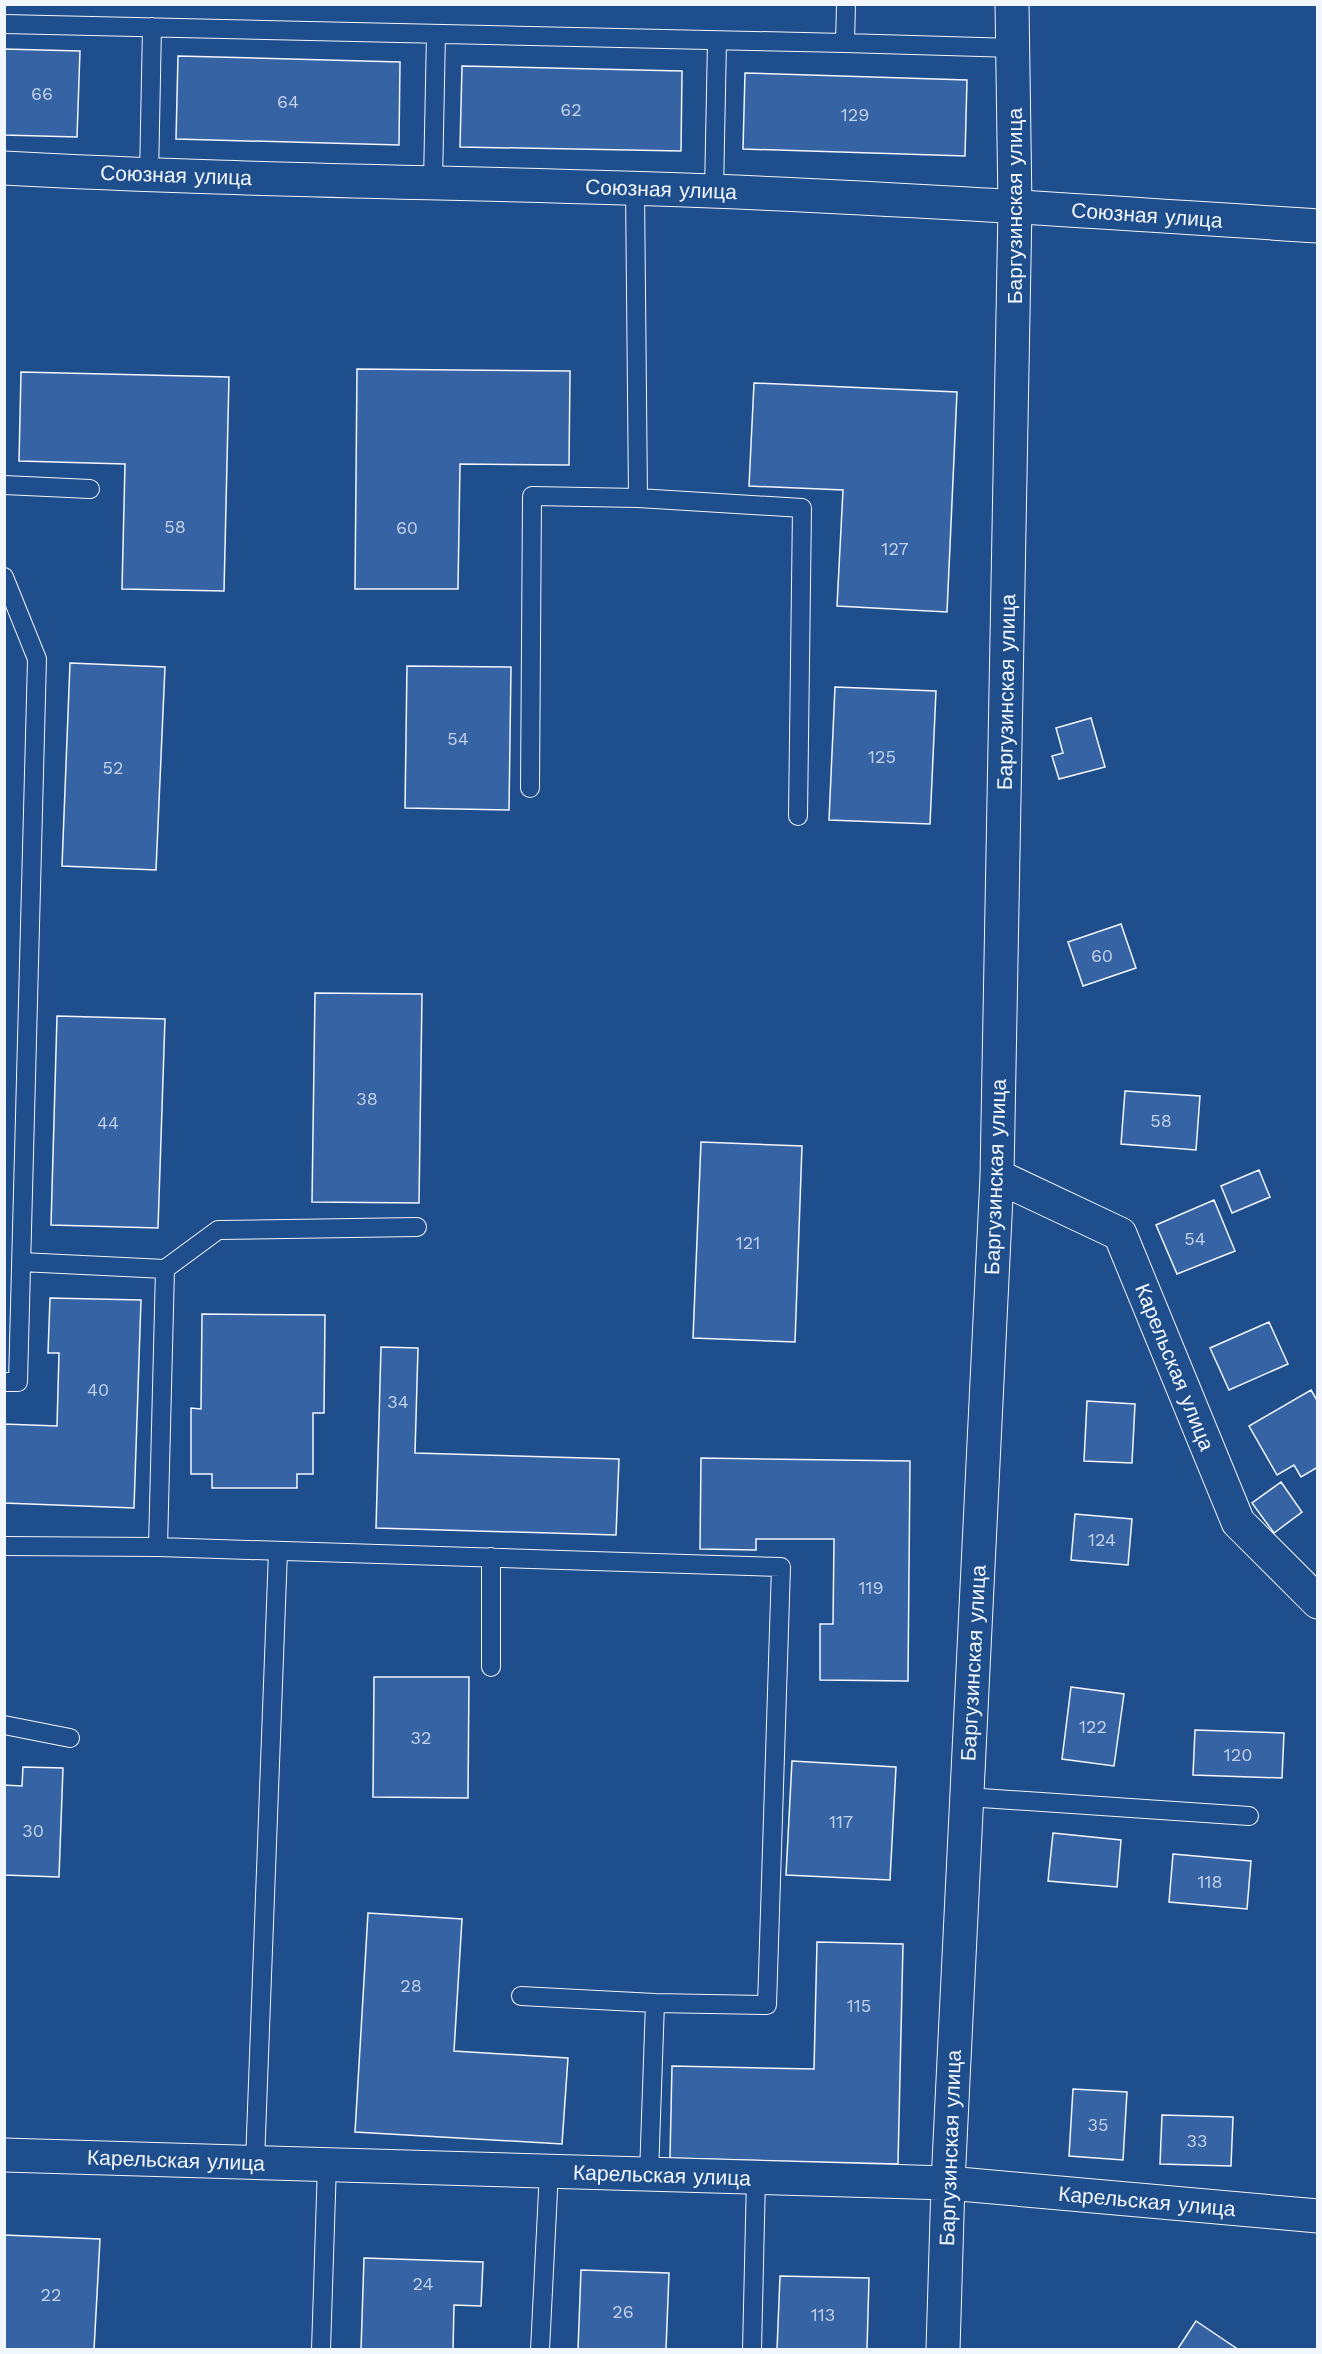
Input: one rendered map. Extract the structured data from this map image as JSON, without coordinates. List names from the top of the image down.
{
  "streets": {
    "street": ["Союзная улица", "Баргузинская улица", "Карельская улица"]
  },
  "crossings": [
    ["Союзная улица", "Баргузинская улица"],
    ["Баргузинская улица", "Карельская улица"]
  ],
  "house_numbers": [
    "66",
    "64",
    "62",
    "129",
    "58",
    "60",
    "127",
    "54",
    "125",
    "52",
    "60",
    "38",
    "58",
    "44",
    "54",
    "121",
    "40",
    "34",
    "124",
    "119",
    "122",
    "32",
    "120",
    "117",
    "30",
    "118",
    "28",
    "115",
    "35",
    "33",
    "24",
    "22",
    "26",
    "113"
  ]
}
